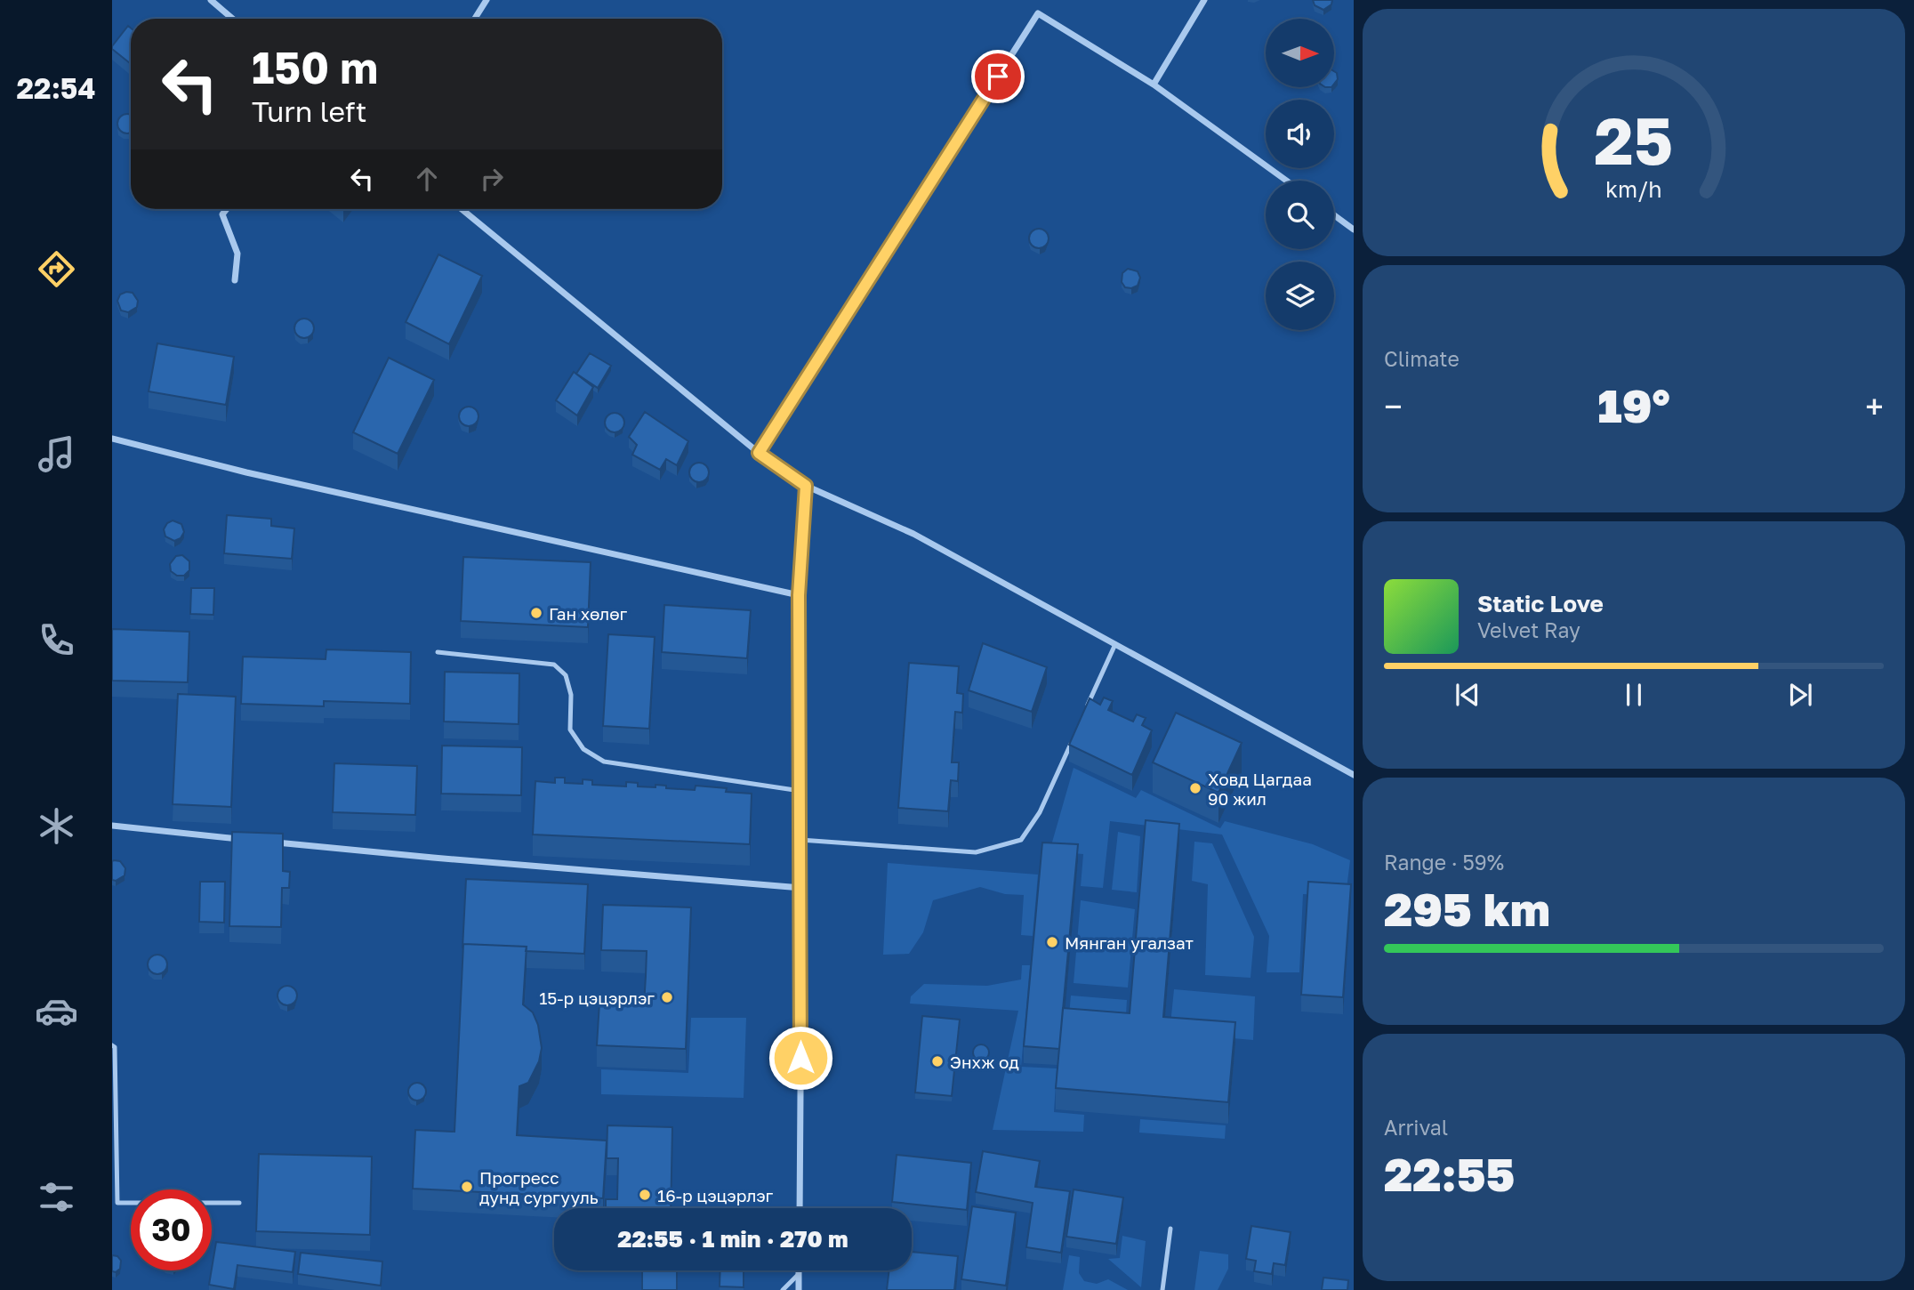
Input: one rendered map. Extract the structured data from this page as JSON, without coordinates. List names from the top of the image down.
{
  "places": [
    "Ган хөлөг",
    "Ховд Цагдаа 90 жил",
    "Мянган угалзат",
    "15-р цэцэрлэг",
    "Энхж од",
    "Прогресс дунд сургууль",
    "16-р цэцэрлэг"
  ],
  "north": "right",
  "page": {
    "tabs": "22:54",
    "turn": ["150 m", "Turn left"],
    "tile": [
      "Climate",
      ["Range · 59%", "295 km"],
      ["Arrival", "22:55"]
    ],
    "heat": ["−", "19°", "+"],
    "song": ["Static Love", "Velvet Ray"],
    "limit": "30",
    "trip": "22:55 · 1 min · 270 m",
    "gauge": ["25", "km/h"]
  }
}
